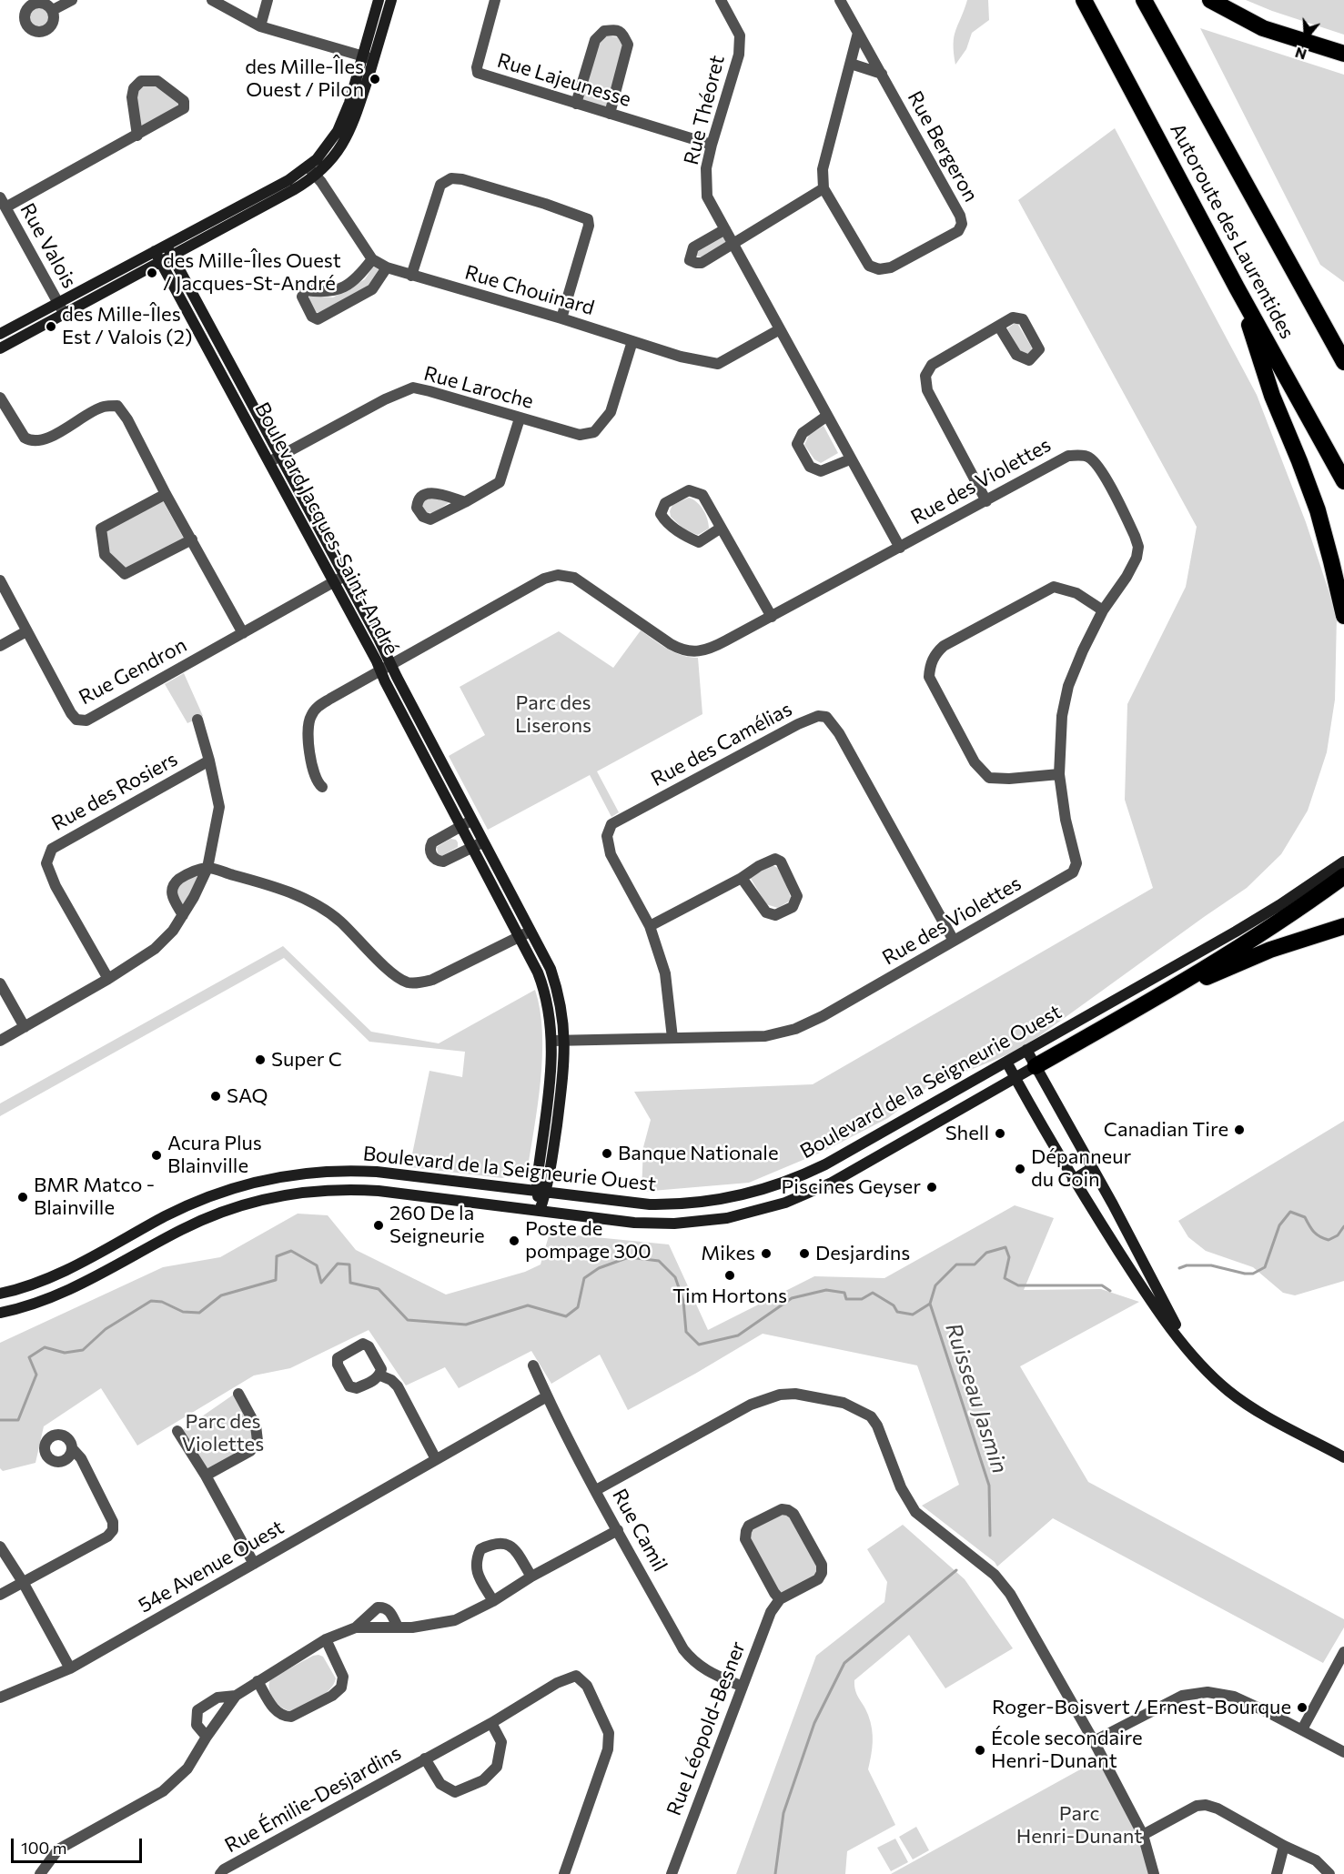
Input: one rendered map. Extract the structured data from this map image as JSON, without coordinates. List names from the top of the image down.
{
  "streets": {
    "highway": ["Autoroute des Laurentides"],
    "street": [
      "Rue Lajeunesse",
      "Rue Théoret",
      "Rue Bergeron",
      "Rue Valois",
      "Rue Chouinard",
      "Rue Laroche",
      "Rue des Violettes",
      "Boulevard Jacques-Saint-André",
      "Rue Gendron",
      "Rue des Camélias",
      "Rue des Rosiers",
      "Boulevard de la Seigneurie Ouest",
      "Rue Camil",
      "54e Avenue Ouest",
      "Rue Léopold-Besner",
      "Rue Émilie-Desjardins"
    ]
  },
  "crossings": [
    ["Rue Lajeunesse", "Rue Théoret"],
    ["Rue Théoret", "Rue Chouinard"],
    ["Rue Théoret", "Rue des Violettes"],
    ["Rue Chouinard", "Rue Laroche"],
    ["Rue Laroche", "Boulevard Jacques-Saint-André"],
    ["Rue des Violettes", "Boulevard Jacques-Saint-André"],
    ["Rue des Violettes", "Rue des Camélias"],
    ["Boulevard Jacques-Saint-André", "Rue Gendron"],
    ["Boulevard Jacques-Saint-André", "Boulevard de la Seigneurie Ouest"],
    ["Rue Camil", "54e Avenue Ouest"],
    ["Rue Camil", "Rue Léopold-Besner"]
  ],
  "water": ["Ruisseau Jasmin"],
  "parks": ["Parc des Liserons", "Parc des Violettes", "Parc Henri-Dunant"],
  "places": [
    "des Mille-Îles Ouest / Pilon",
    "des Mille-Îles Ouest / Jacques-St-André",
    "des Mille-Îles Est / Valois (2)",
    "Super C",
    "SAQ",
    "Canadian Tire",
    "Shell",
    "Banque Nationale",
    "Acura Plus Blainville",
    "Dépanneur du Coin",
    "Piscines Geyser",
    "BMR Matco - Blainville",
    "260 De la Seigneurie",
    "Poste de pompage 300",
    "Mikes",
    "Desjardins",
    "Tim Hortons",
    "Roger-Boisvert / Ernest-Bourque",
    "École secondaire Henri-Dunant"
  ],
  "scale_bar": "100 m",
  "north": "bottom"
}
